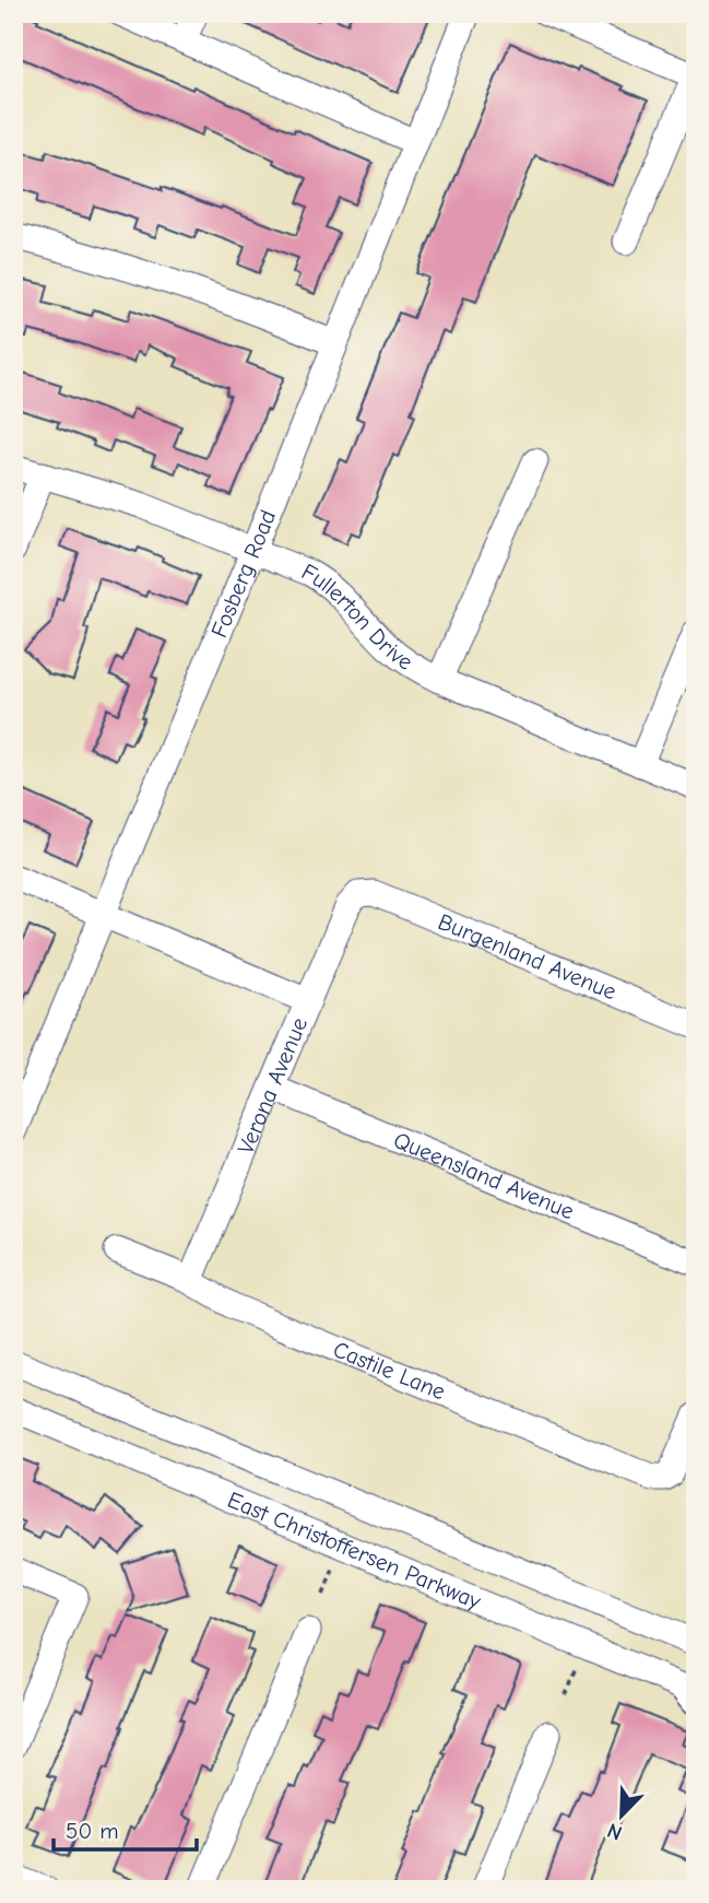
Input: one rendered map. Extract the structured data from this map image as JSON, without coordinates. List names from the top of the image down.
{
  "streets": {
    "street": [
      "Fosberg Road",
      "Fullerton Drive",
      "Burgenland Avenue",
      "Verona Avenue",
      "Queensland Avenue",
      "Castile Lane",
      "East Christoffersen Parkway"
    ]
  },
  "crossings": [
    ["Fosberg Road", "Fullerton Drive"],
    ["Burgenland Avenue", "Verona Avenue"],
    ["Verona Avenue", "Queensland Avenue"],
    ["Verona Avenue", "Castile Lane"]
  ],
  "scale_bar": "50 m",
  "north": "bottom left"
}
